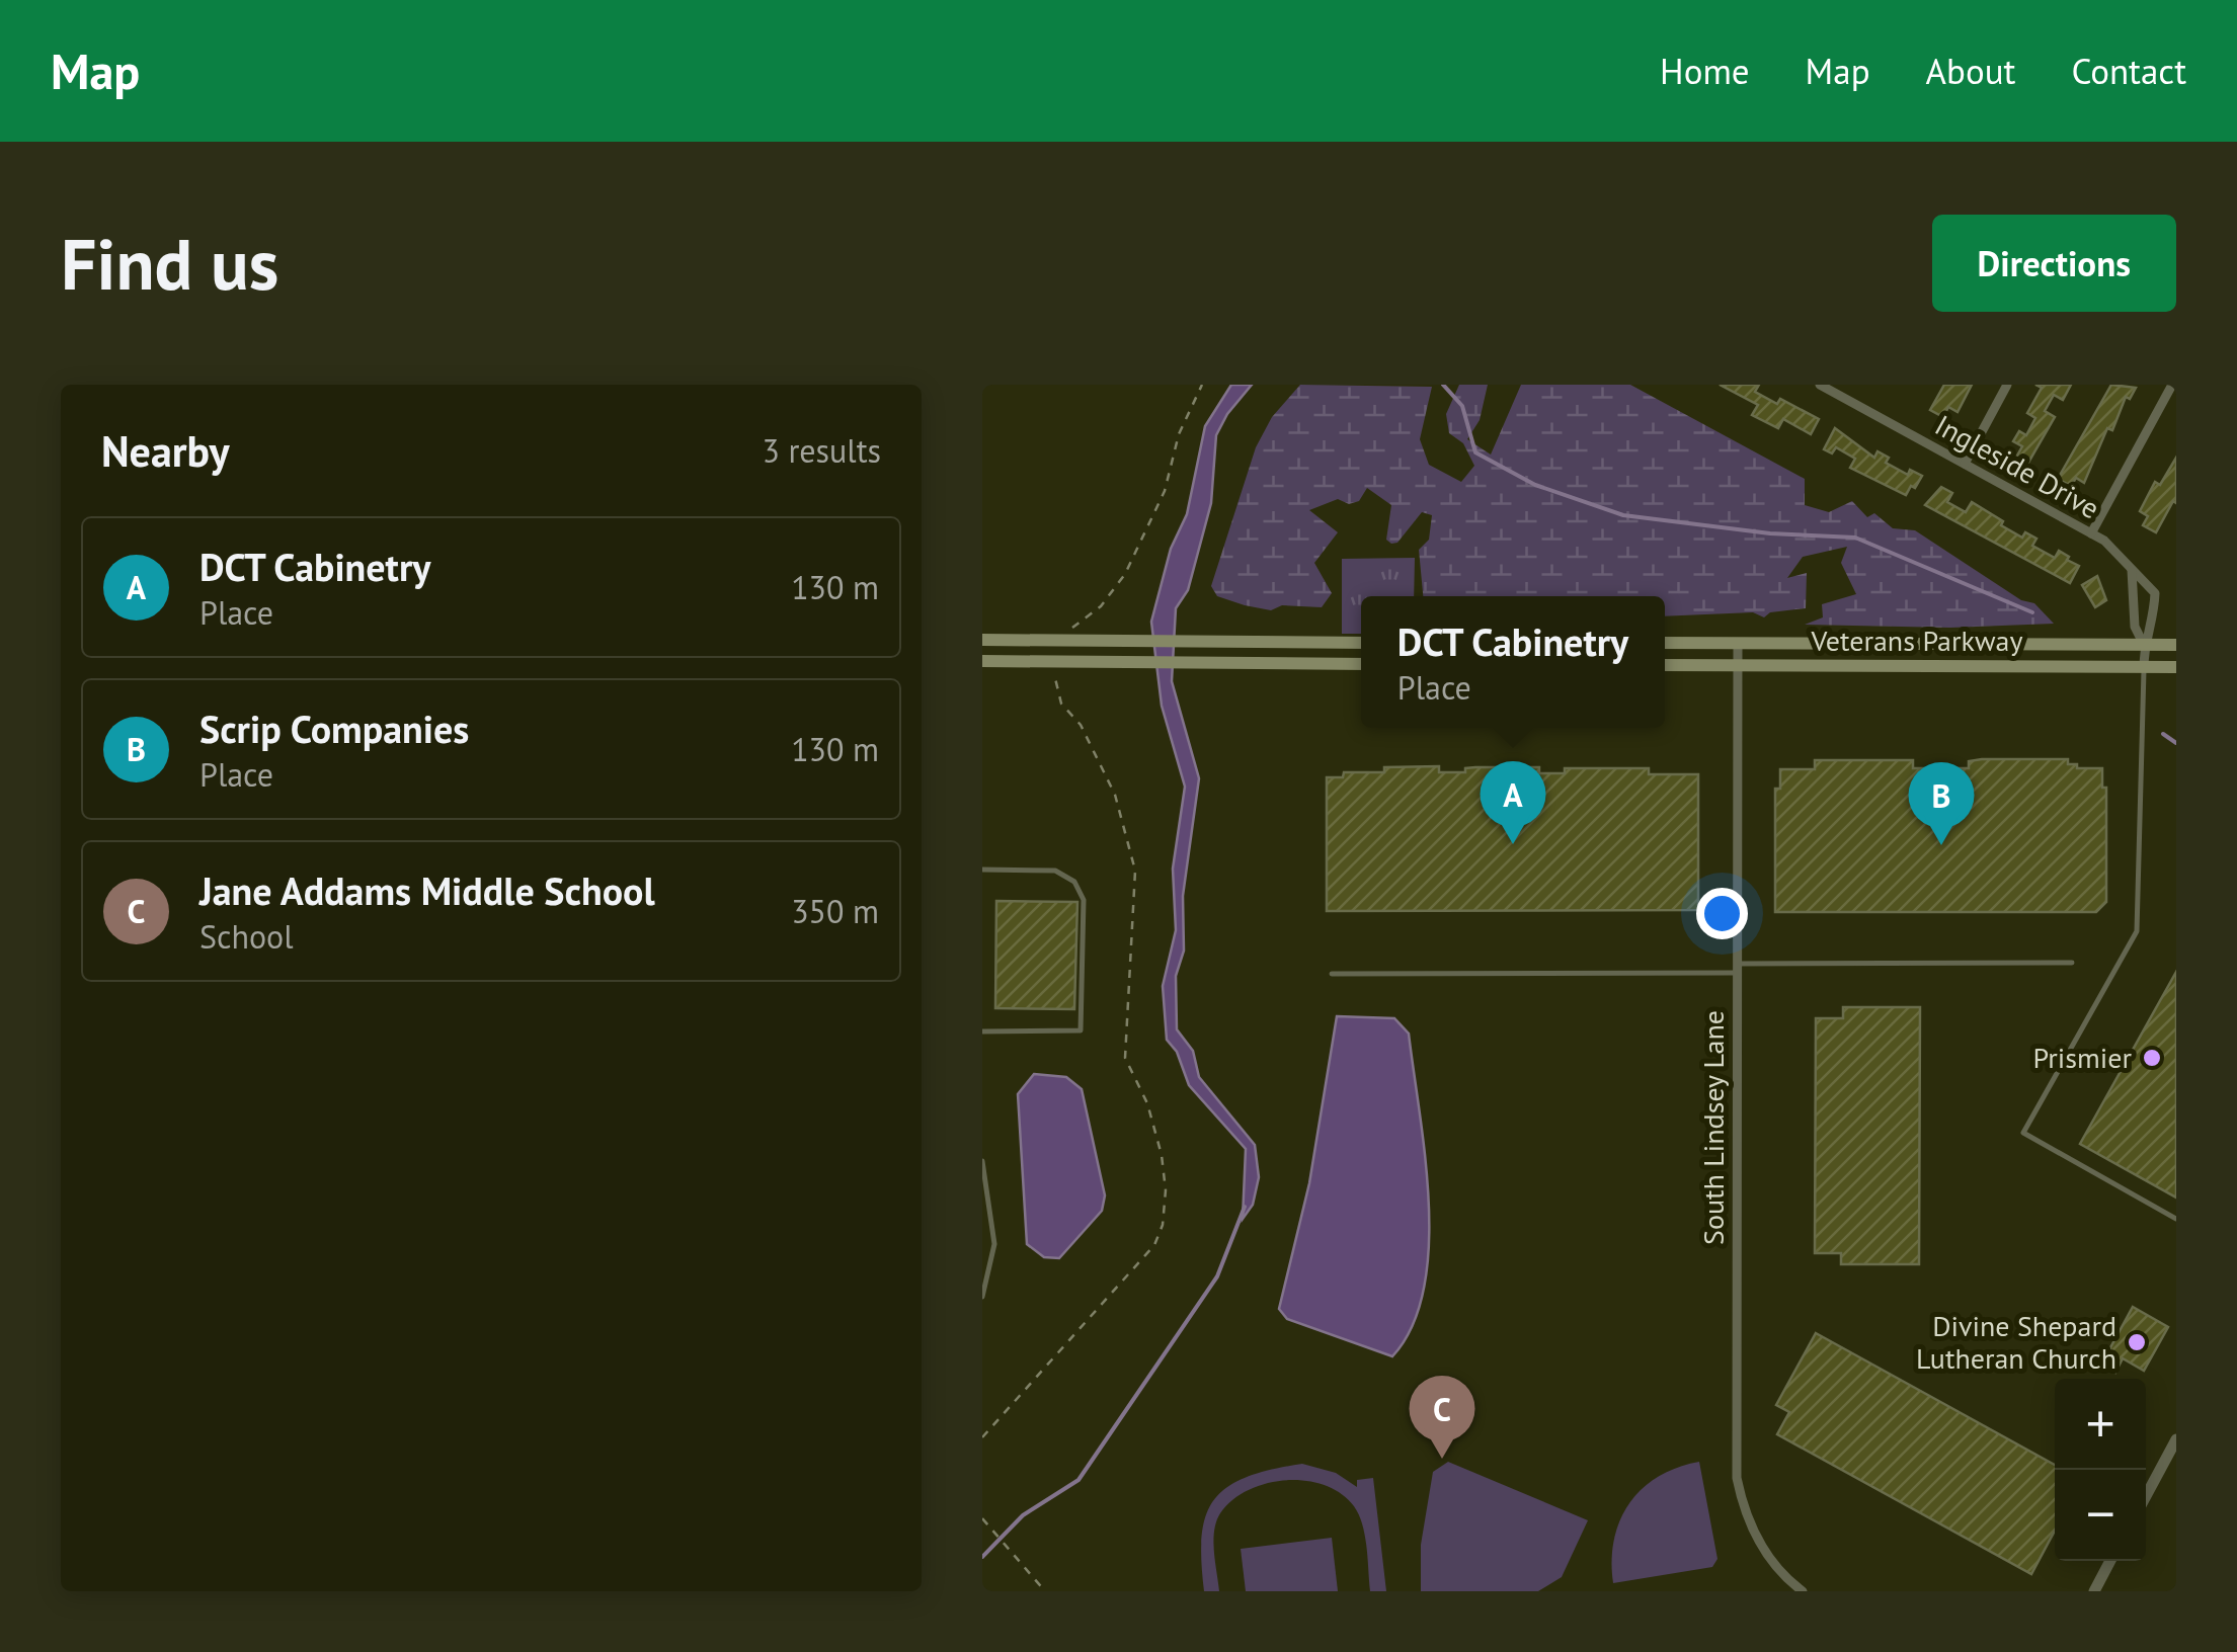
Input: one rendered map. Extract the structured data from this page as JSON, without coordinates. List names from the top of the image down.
{
  "streets": {
    "main road": ["Veterans Parkway"],
    "street": ["Ingleside Drive", "South Lindsey Lane"]
  },
  "crossings": [
    ["Ingleside Drive", "Veterans Parkway"],
    ["Veterans Parkway", "South Lindsey Lane"]
  ],
  "places": ["Prismier", "Divine Shepard Lutheran Church"],
  "page": {
    "header": "Map",
    "nav": [
      "Home",
      "Map",
      "About",
      "Contact"
    ],
    "buttons": "Directions",
    "title": "Find us",
    "heading": ["Nearby", "3 results"],
    "list": [
      {
        "mark": "A",
        "name": "DCT Cabinetry",
        "note": "Place",
        "value": "130 m"
      },
      {
        "mark": "B",
        "name": "Scrip Companies",
        "note": "Place",
        "value": "130 m"
      },
      {
        "mark": "C",
        "name": "Jane Addams Middle School",
        "note": "School",
        "value": "350 m"
      }
    ],
    "popup": ["DCT Cabinetry", "Place"],
    "pins": ["A", "B", "C"],
    "map_buttons": ["+", "−"]
  }
}
